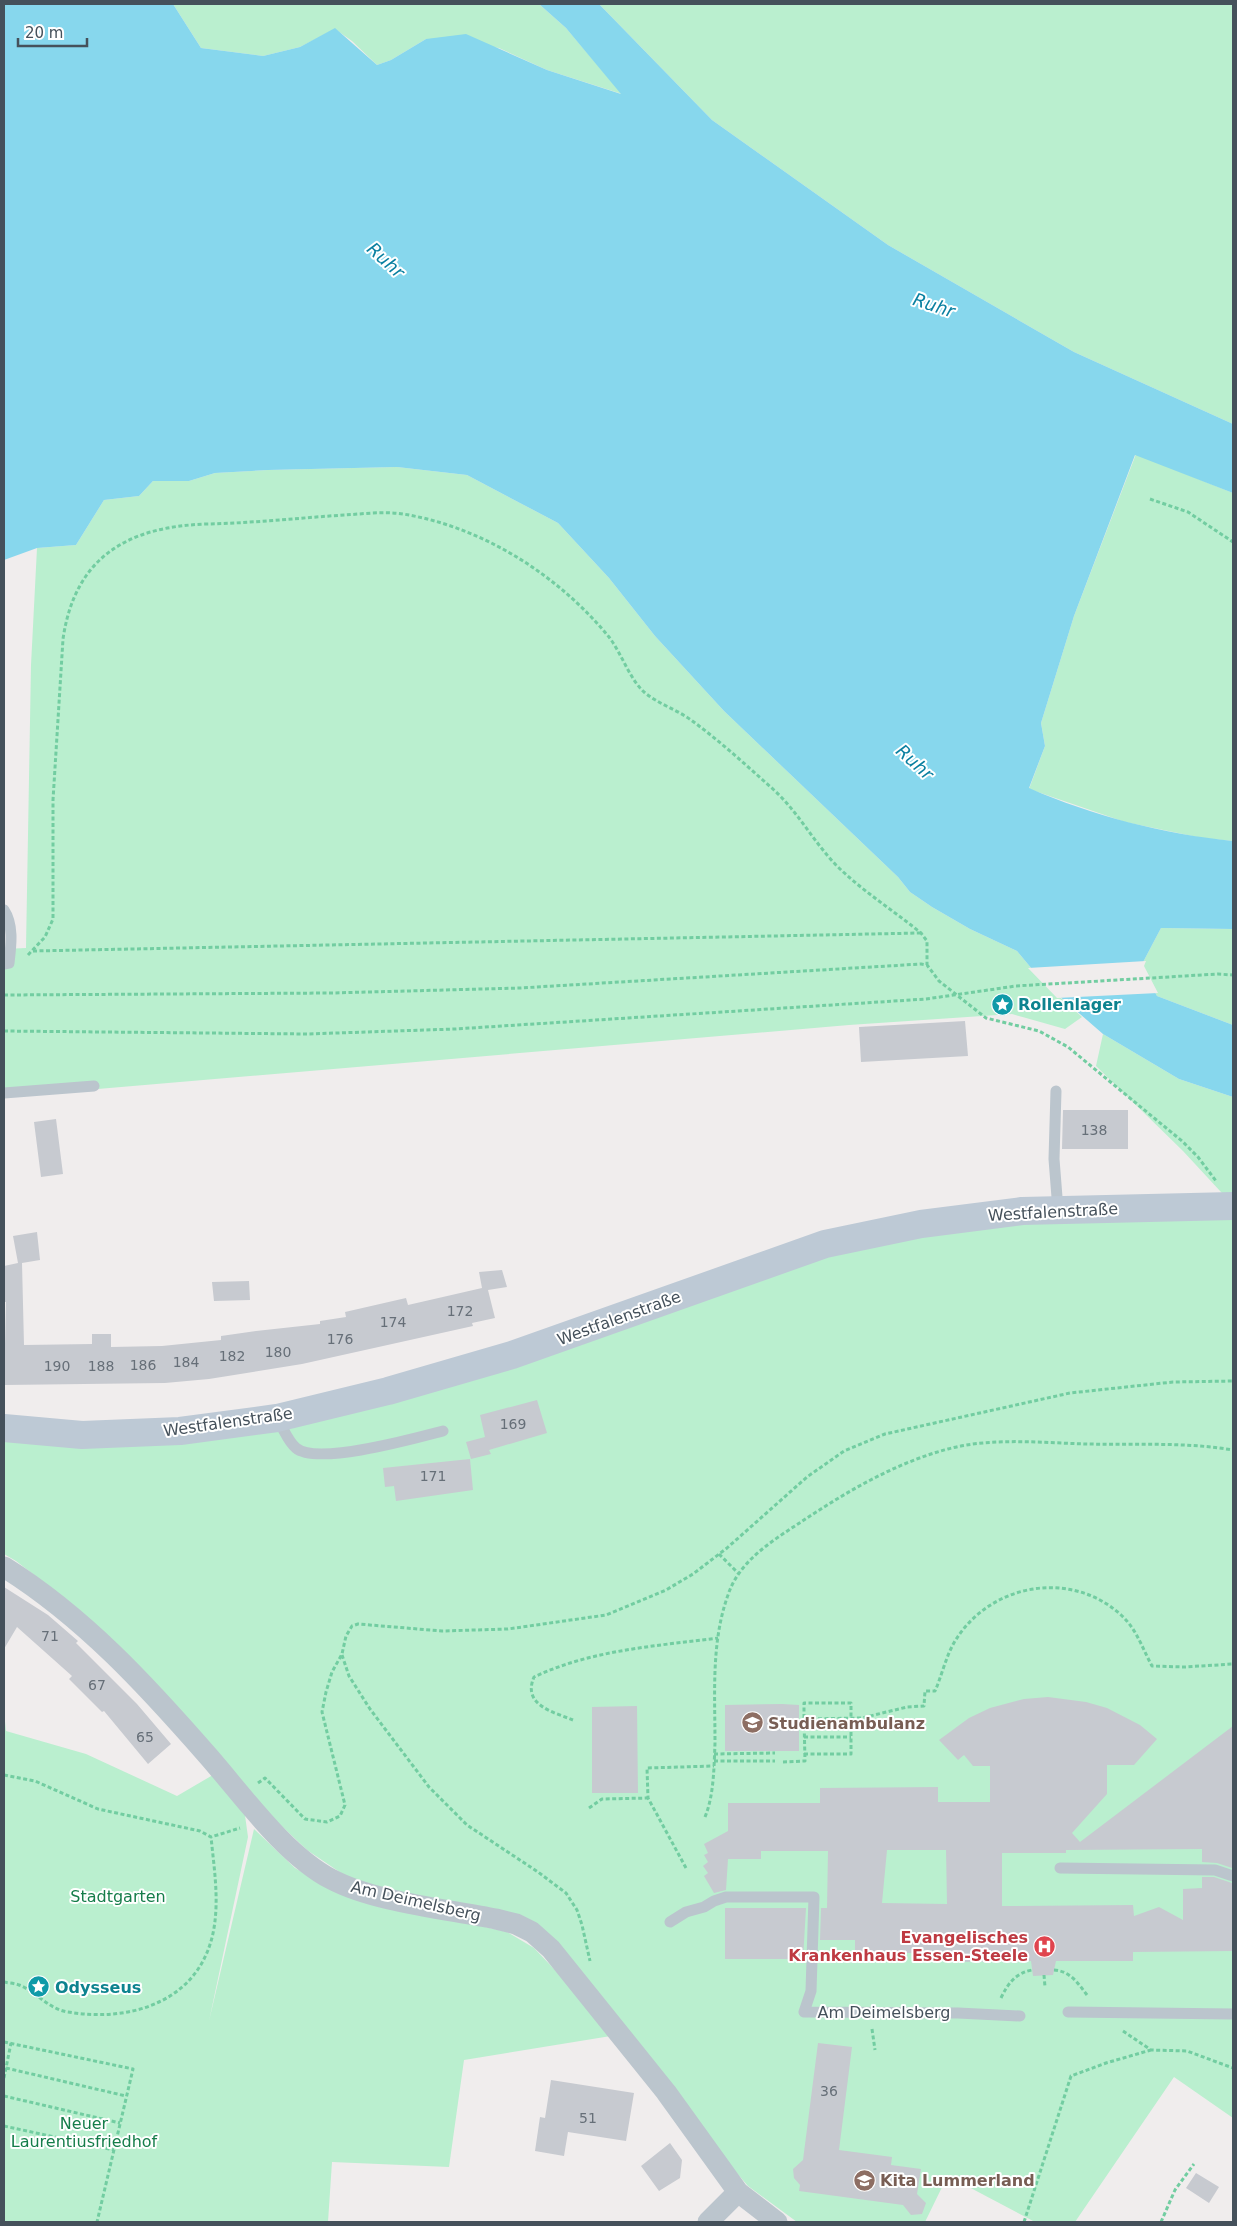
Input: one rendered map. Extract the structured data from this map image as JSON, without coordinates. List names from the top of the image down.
{
  "streets": {
    "main road": ["Westfalenstraße"],
    "street": ["Am Deimelsberg"]
  },
  "water": ["Ruhr"],
  "parks": ["Stadtgarten", "Neuer Laurentiusfriedhof"],
  "places": {
    "place": ["Rollenlager", "Odysseus"],
    "school or university": ["Studienambulanz", "Kita Lummerland"],
    "hospital": ["Evangelisches Krankenhaus Essen-Steele"]
  },
  "house_numbers": [
    "138",
    "172",
    "174",
    "176",
    "180",
    "182",
    "184",
    "186",
    "190",
    "188",
    "169",
    "171",
    "71",
    "67",
    "65",
    "36",
    "51"
  ],
  "scale_bar": "20 m"
}
